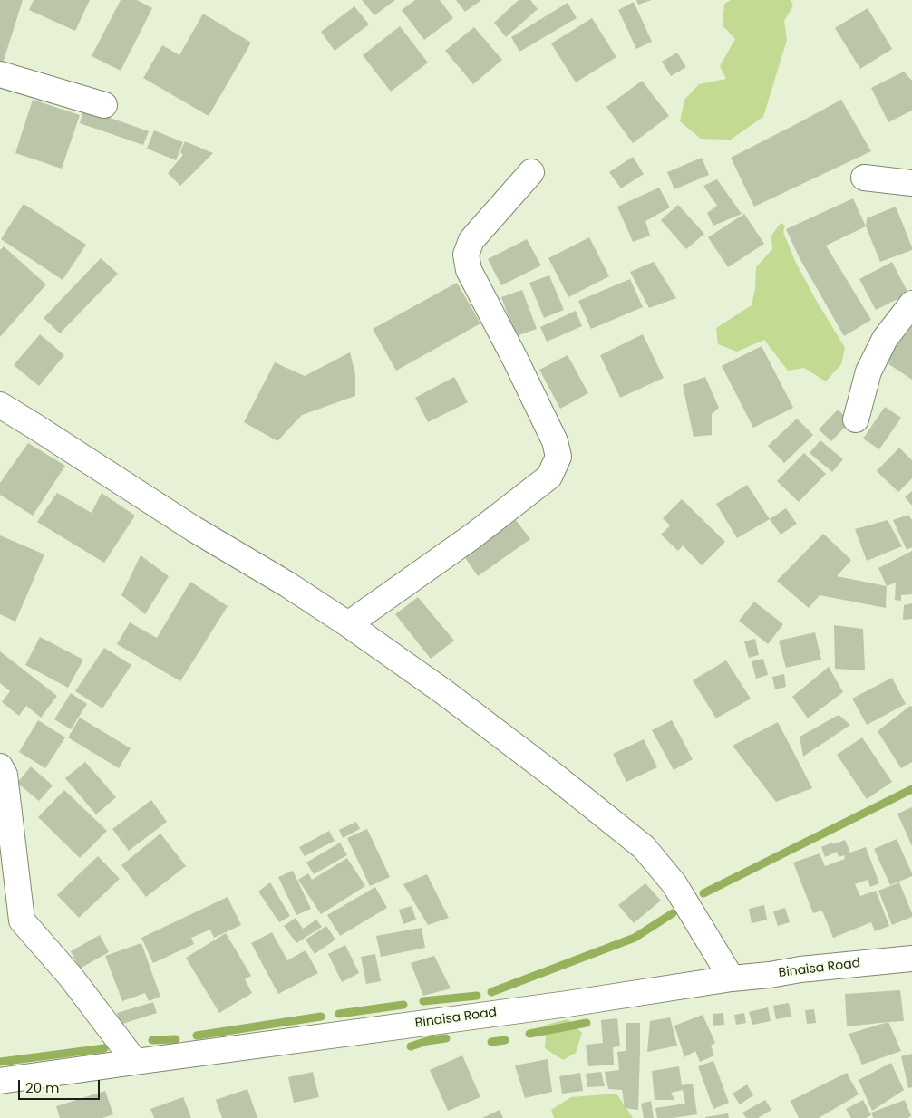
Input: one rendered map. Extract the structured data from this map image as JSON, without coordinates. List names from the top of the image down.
{
  "streets": {
    "street": ["Binaisa Road"]
  },
  "scale_bar": "20 m"
}
